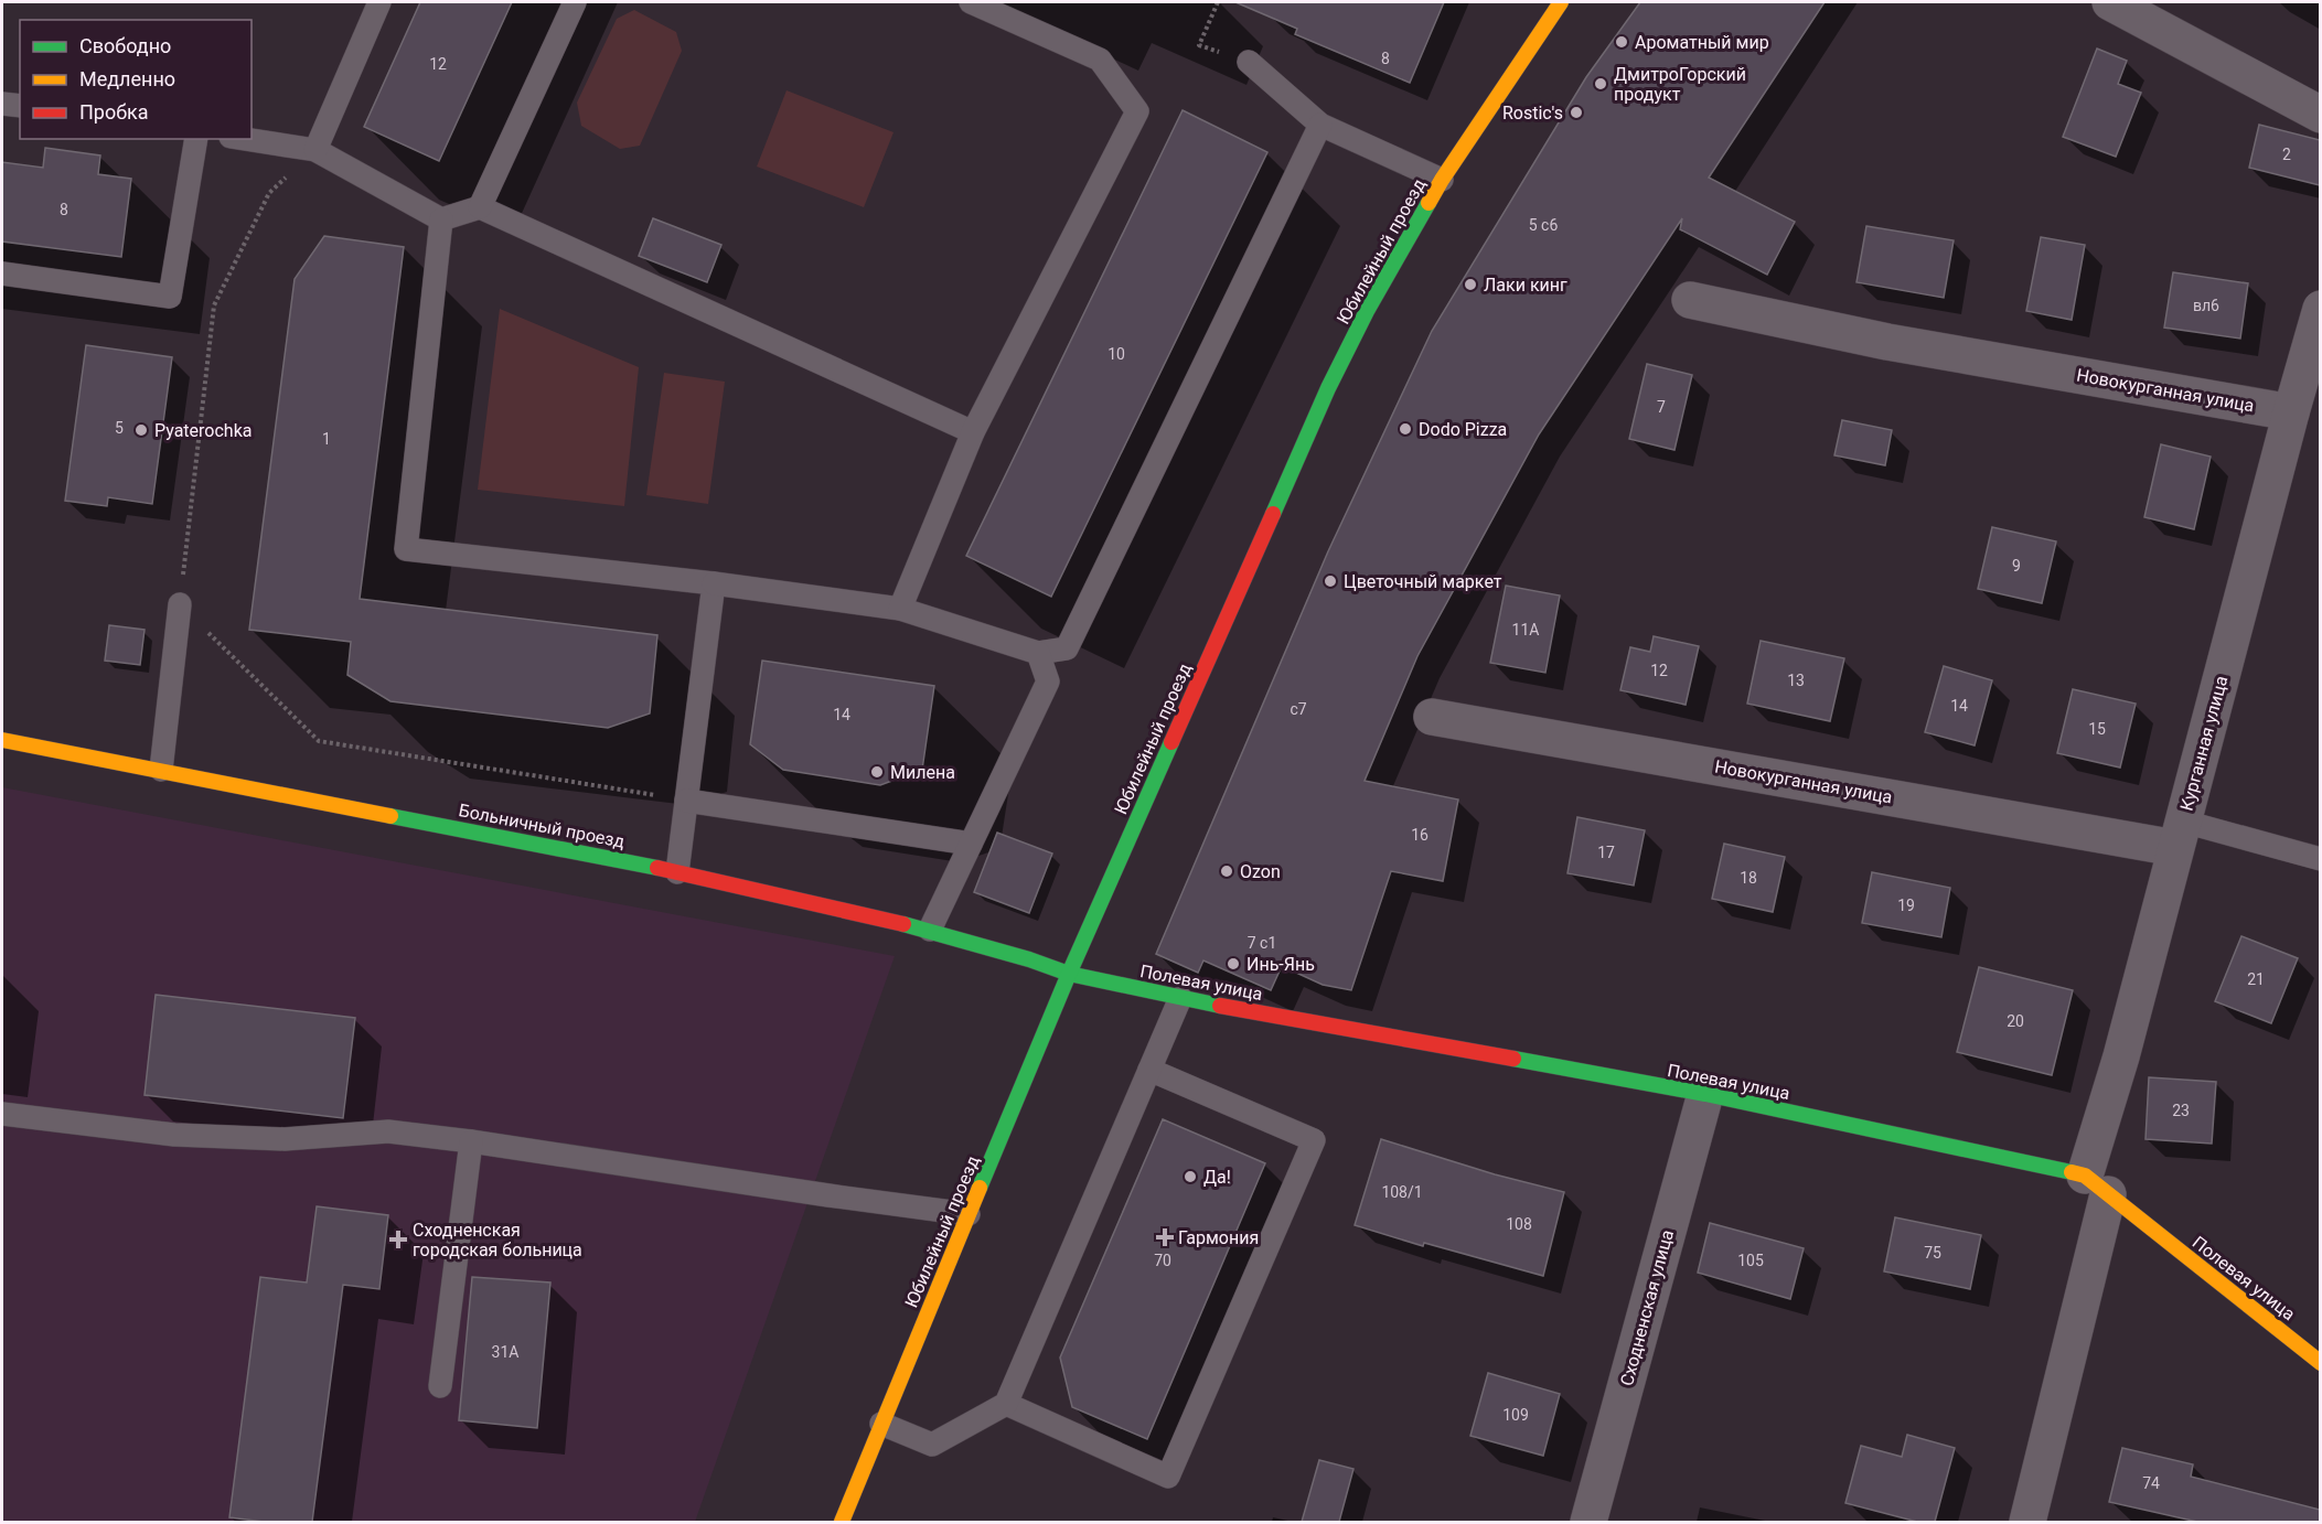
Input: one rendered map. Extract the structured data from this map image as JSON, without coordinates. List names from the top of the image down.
{
  "streets": {
    "street": [
      "Юбилейный проезд",
      "Новокурганная улица",
      "Курганная улица",
      "Больничный проезд",
      "Полевая улица",
      "Сходненская улица"
    ]
  },
  "crossings": [
    ["Юбилейный проезд", "Больничный проезд"],
    ["Юбилейный проезд", "Полевая улица"],
    ["Новокурганная улица", "Курганная улица"],
    ["Курганная улица", "Полевая улица"],
    ["Больничный проезд", "Полевая улица"],
    ["Полевая улица", "Сходненская улица"]
  ],
  "places": {
    "other": [
      "Ароматный мир",
      "ДмитроГорский продукт",
      "Rostic's",
      "Лаки кинг",
      "Dodo Pizza",
      "Pyaterochka",
      "Цветочный маркет",
      "Милена",
      "Ozon",
      "Инь-Янь",
      "Да!"
    ],
    "health": ["Гармония", "Сходненская городская больница"]
  },
  "house_numbers": [
    "8",
    "12",
    "2",
    "8",
    "5 с6",
    "вл6",
    "10",
    "7",
    "5",
    "1",
    "9",
    "11А",
    "12",
    "13",
    "14",
    "с7",
    "14",
    "15",
    "16",
    "17",
    "18",
    "19",
    "7 с1",
    "21",
    "20",
    "23",
    "108/1",
    "108",
    "75",
    "70",
    "105",
    "31А",
    "109",
    "74"
  ],
  "legend": ["Свободно", "Медленно", "Пробка"]
}
